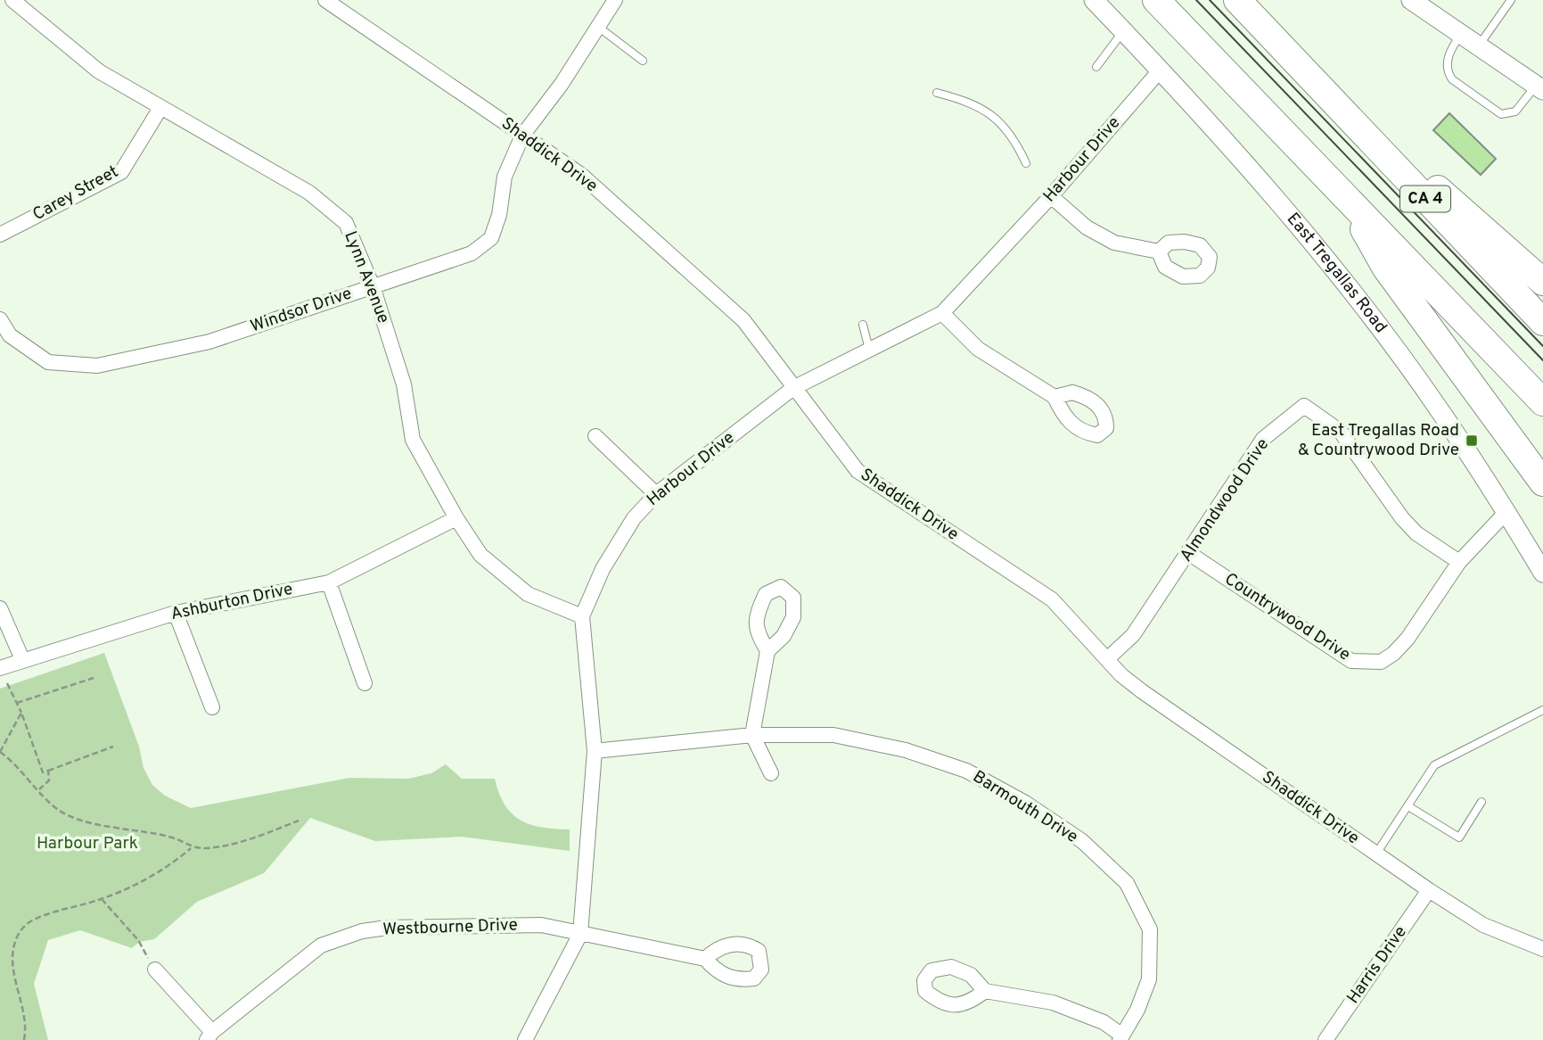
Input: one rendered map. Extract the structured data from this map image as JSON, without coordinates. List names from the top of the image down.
{
  "streets": {
    "highway": ["CA 4"],
    "street": [
      "Shaddick Drive",
      "Harbour Drive",
      "Carey Street",
      "East Tregallas Road",
      "Lynn Avenue",
      "Windsor Drive",
      "Almondwood Drive",
      "Ashburton Drive",
      "Countrywood Drive",
      "Barmouth Drive",
      "Westbourne Drive",
      "Harris Drive"
    ]
  },
  "crossings": [
    ["Shaddick Drive", "Harbour Drive"],
    ["Shaddick Drive", "Windsor Drive"],
    ["Shaddick Drive", "Almondwood Drive"],
    ["Shaddick Drive", "Harris Drive"],
    ["Harbour Drive", "East Tregallas Road"],
    ["Harbour Drive", "Lynn Avenue"],
    ["Harbour Drive", "Barmouth Drive"],
    ["Harbour Drive", "Westbourne Drive"],
    ["Carey Street", "Lynn Avenue"],
    ["East Tregallas Road", "Countrywood Drive"],
    ["Lynn Avenue", "Windsor Drive"],
    ["Lynn Avenue", "Ashburton Drive"],
    ["Almondwood Drive", "Countrywood Drive"]
  ],
  "parks": ["Harbour Park"],
  "places": {
    "transit": ["East Tregallas Road & Countrywood Drive"]
  }
}
